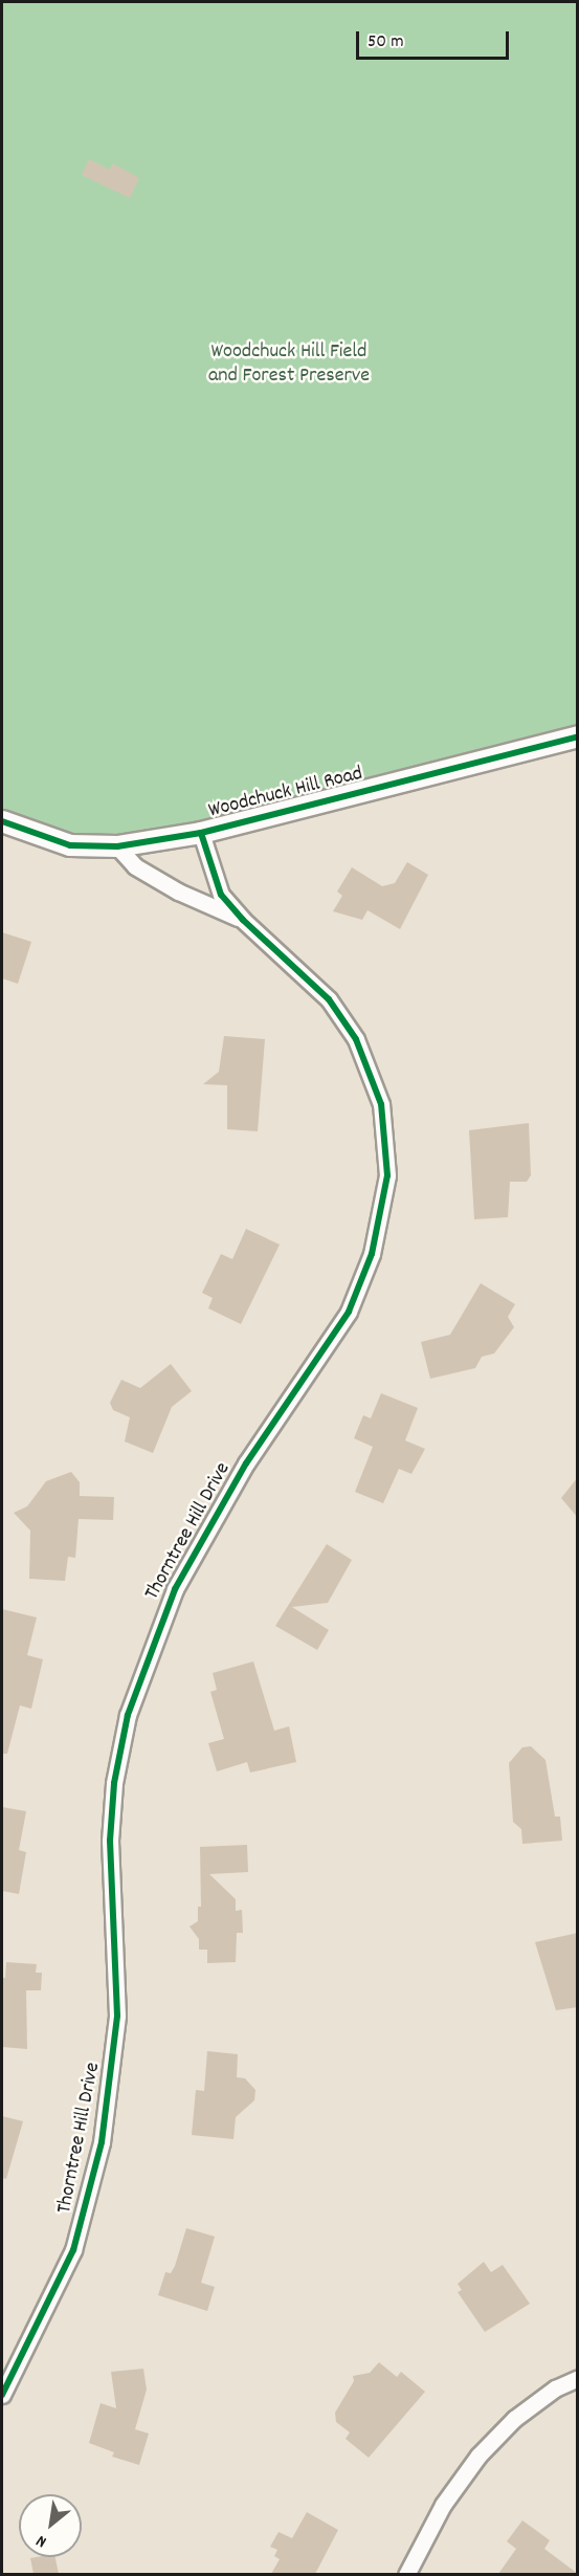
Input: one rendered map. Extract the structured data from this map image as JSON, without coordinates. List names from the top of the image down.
{
  "streets": {
    "street": ["Woodchuck Hill Road", "Thorntree Hill Drive"]
  },
  "crossings": [
    ["Woodchuck Hill Road", "Thorntree Hill Drive"]
  ],
  "parks": ["Woodchuck Hill Field and Forest Preserve"],
  "scale_bar": "50 m",
  "north": "bottom left"
}
